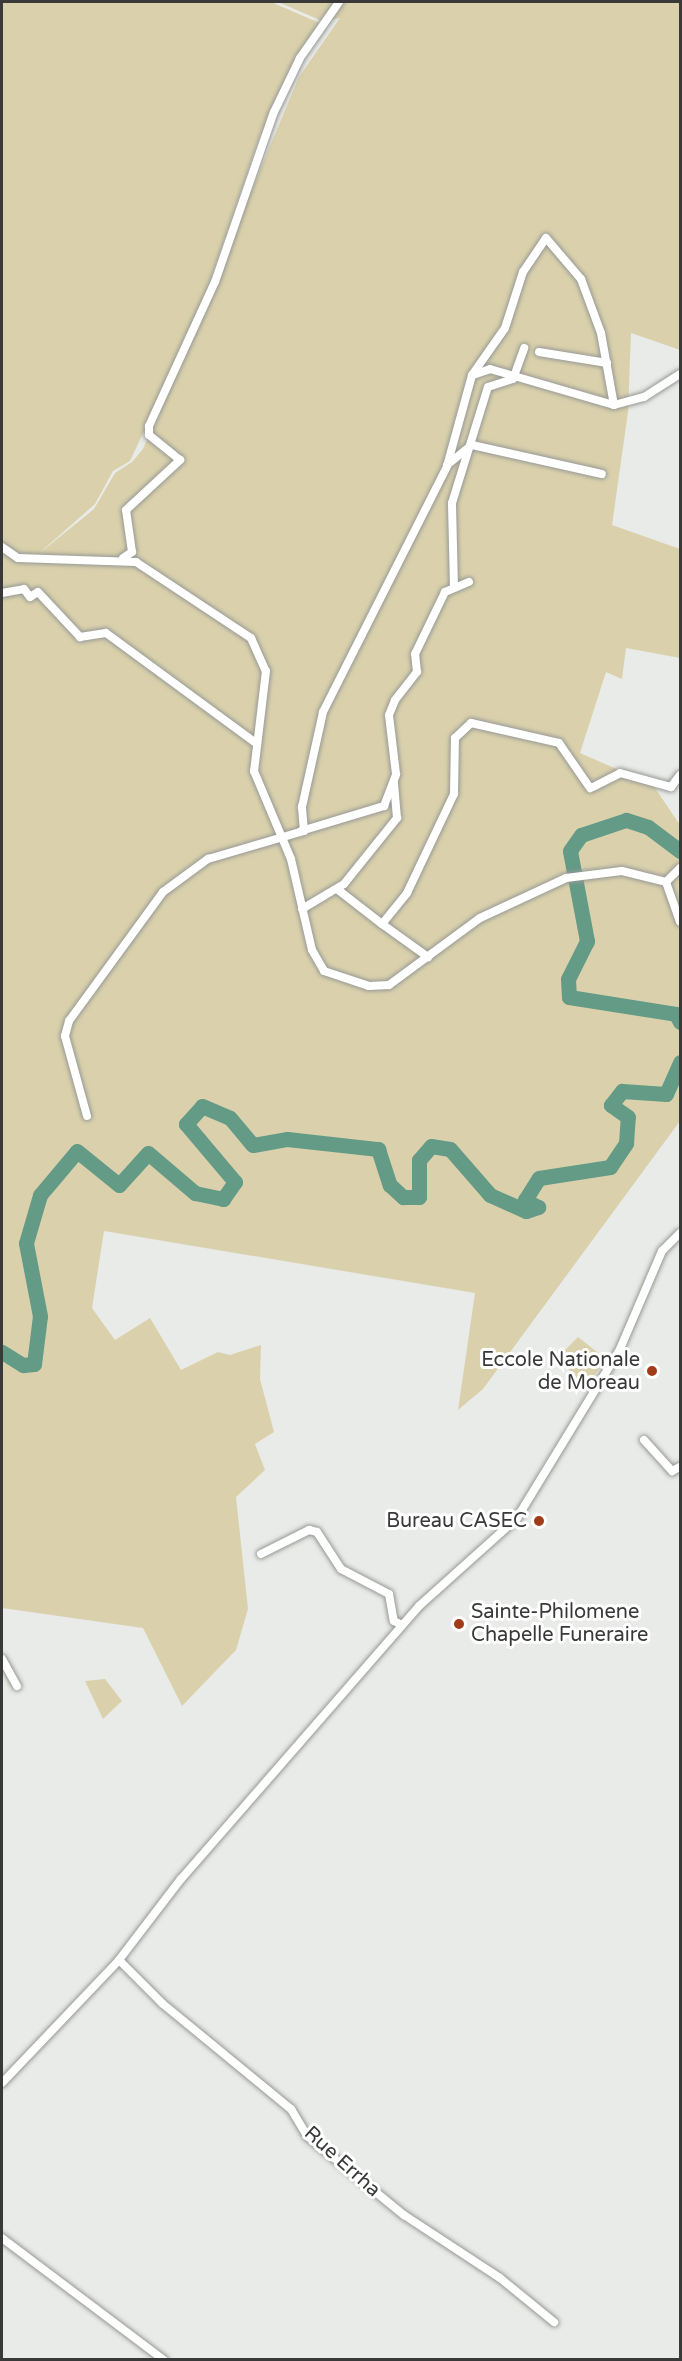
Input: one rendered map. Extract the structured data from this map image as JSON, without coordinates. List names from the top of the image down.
{
  "streets": {
    "street": ["Rue Errha"]
  },
  "places": ["Eccole Nationale de Moreau", "Bureau CASEC", "Sainte-Philomene Chapelle Funeraire"]
}
